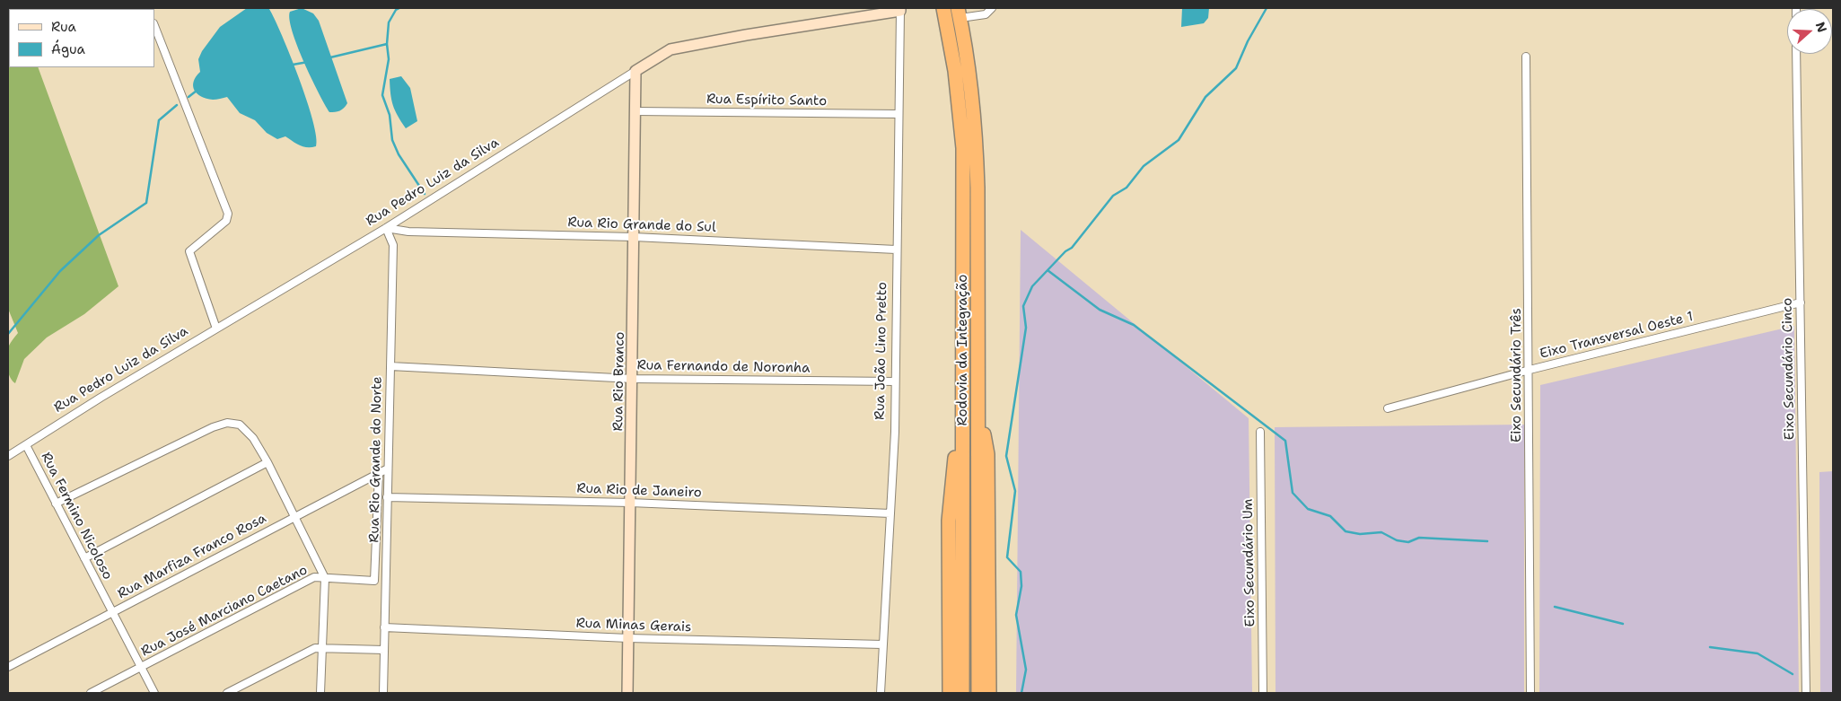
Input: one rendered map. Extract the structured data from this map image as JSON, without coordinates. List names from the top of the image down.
{
  "streets": {
    "highway": ["Rodovia da Integração"],
    "street": [
      "Rua Espírito Santo",
      "Rua Pedro Luiz da Silva",
      "Rua Rio Grande do Sul",
      "Eixo Transversal Oeste 1",
      "Rua João Lino Pretto",
      "Rua Fernando de Noronha",
      "Eixo Secundário Cinco",
      "Eixo Secundário Três",
      "Rua Rio Branco",
      "Rua Rio Grande do Norte",
      "Rua Rio de Janeiro",
      "Rua Fermino Nicoloso",
      "Rua Marfiza Franco Rosa",
      "Eixo Secundário Um",
      "Rua José Marciano Caetano",
      "Rua Minas Gerais"
    ]
  },
  "crossings": [
    ["Rua Espírito Santo", "Rua João Lino Pretto"],
    ["Rua Espírito Santo", "Rua Rio Branco"],
    ["Rua Pedro Luiz da Silva", "Rua Rio Grande do Sul"],
    ["Rua Pedro Luiz da Silva", "Rua João Lino Pretto"],
    ["Rua Pedro Luiz da Silva", "Rua Rio Branco"],
    ["Rua Pedro Luiz da Silva", "Rua Rio Grande do Norte"],
    ["Rua Pedro Luiz da Silva", "Rua Fermino Nicoloso"],
    ["Rua Rio Grande do Sul", "Rua João Lino Pretto"],
    ["Rua Rio Grande do Sul", "Rua Rio Branco"],
    ["Rua Rio Grande do Sul", "Rua Rio Grande do Norte"],
    ["Eixo Transversal Oeste 1", "Eixo Secundário Cinco"],
    ["Eixo Transversal Oeste 1", "Eixo Secundário Três"],
    ["Rua João Lino Pretto", "Rua Fernando de Noronha"],
    ["Rua João Lino Pretto", "Rua Rio de Janeiro"],
    ["Rua João Lino Pretto", "Rua Minas Gerais"],
    ["Rua Fernando de Noronha", "Rua Rio Branco"],
    ["Rua Fernando de Noronha", "Rua Rio Grande do Norte"],
    ["Rua Rio Branco", "Rua Rio de Janeiro"],
    ["Rua Rio Branco", "Rua Minas Gerais"],
    ["Rua Rio Grande do Norte", "Rua Rio de Janeiro"],
    ["Rua Rio Grande do Norte", "Rua Marfiza Franco Rosa"],
    ["Rua Rio Grande do Norte", "Rua Minas Gerais"],
    ["Rua Fermino Nicoloso", "Rua Marfiza Franco Rosa"],
    ["Rua Fermino Nicoloso", "Rua José Marciano Caetano"],
    ["Rua Marfiza Franco Rosa", "Rua José Marciano Caetano"]
  ],
  "legend": ["Rua", "Água"],
  "north": "right"
}
